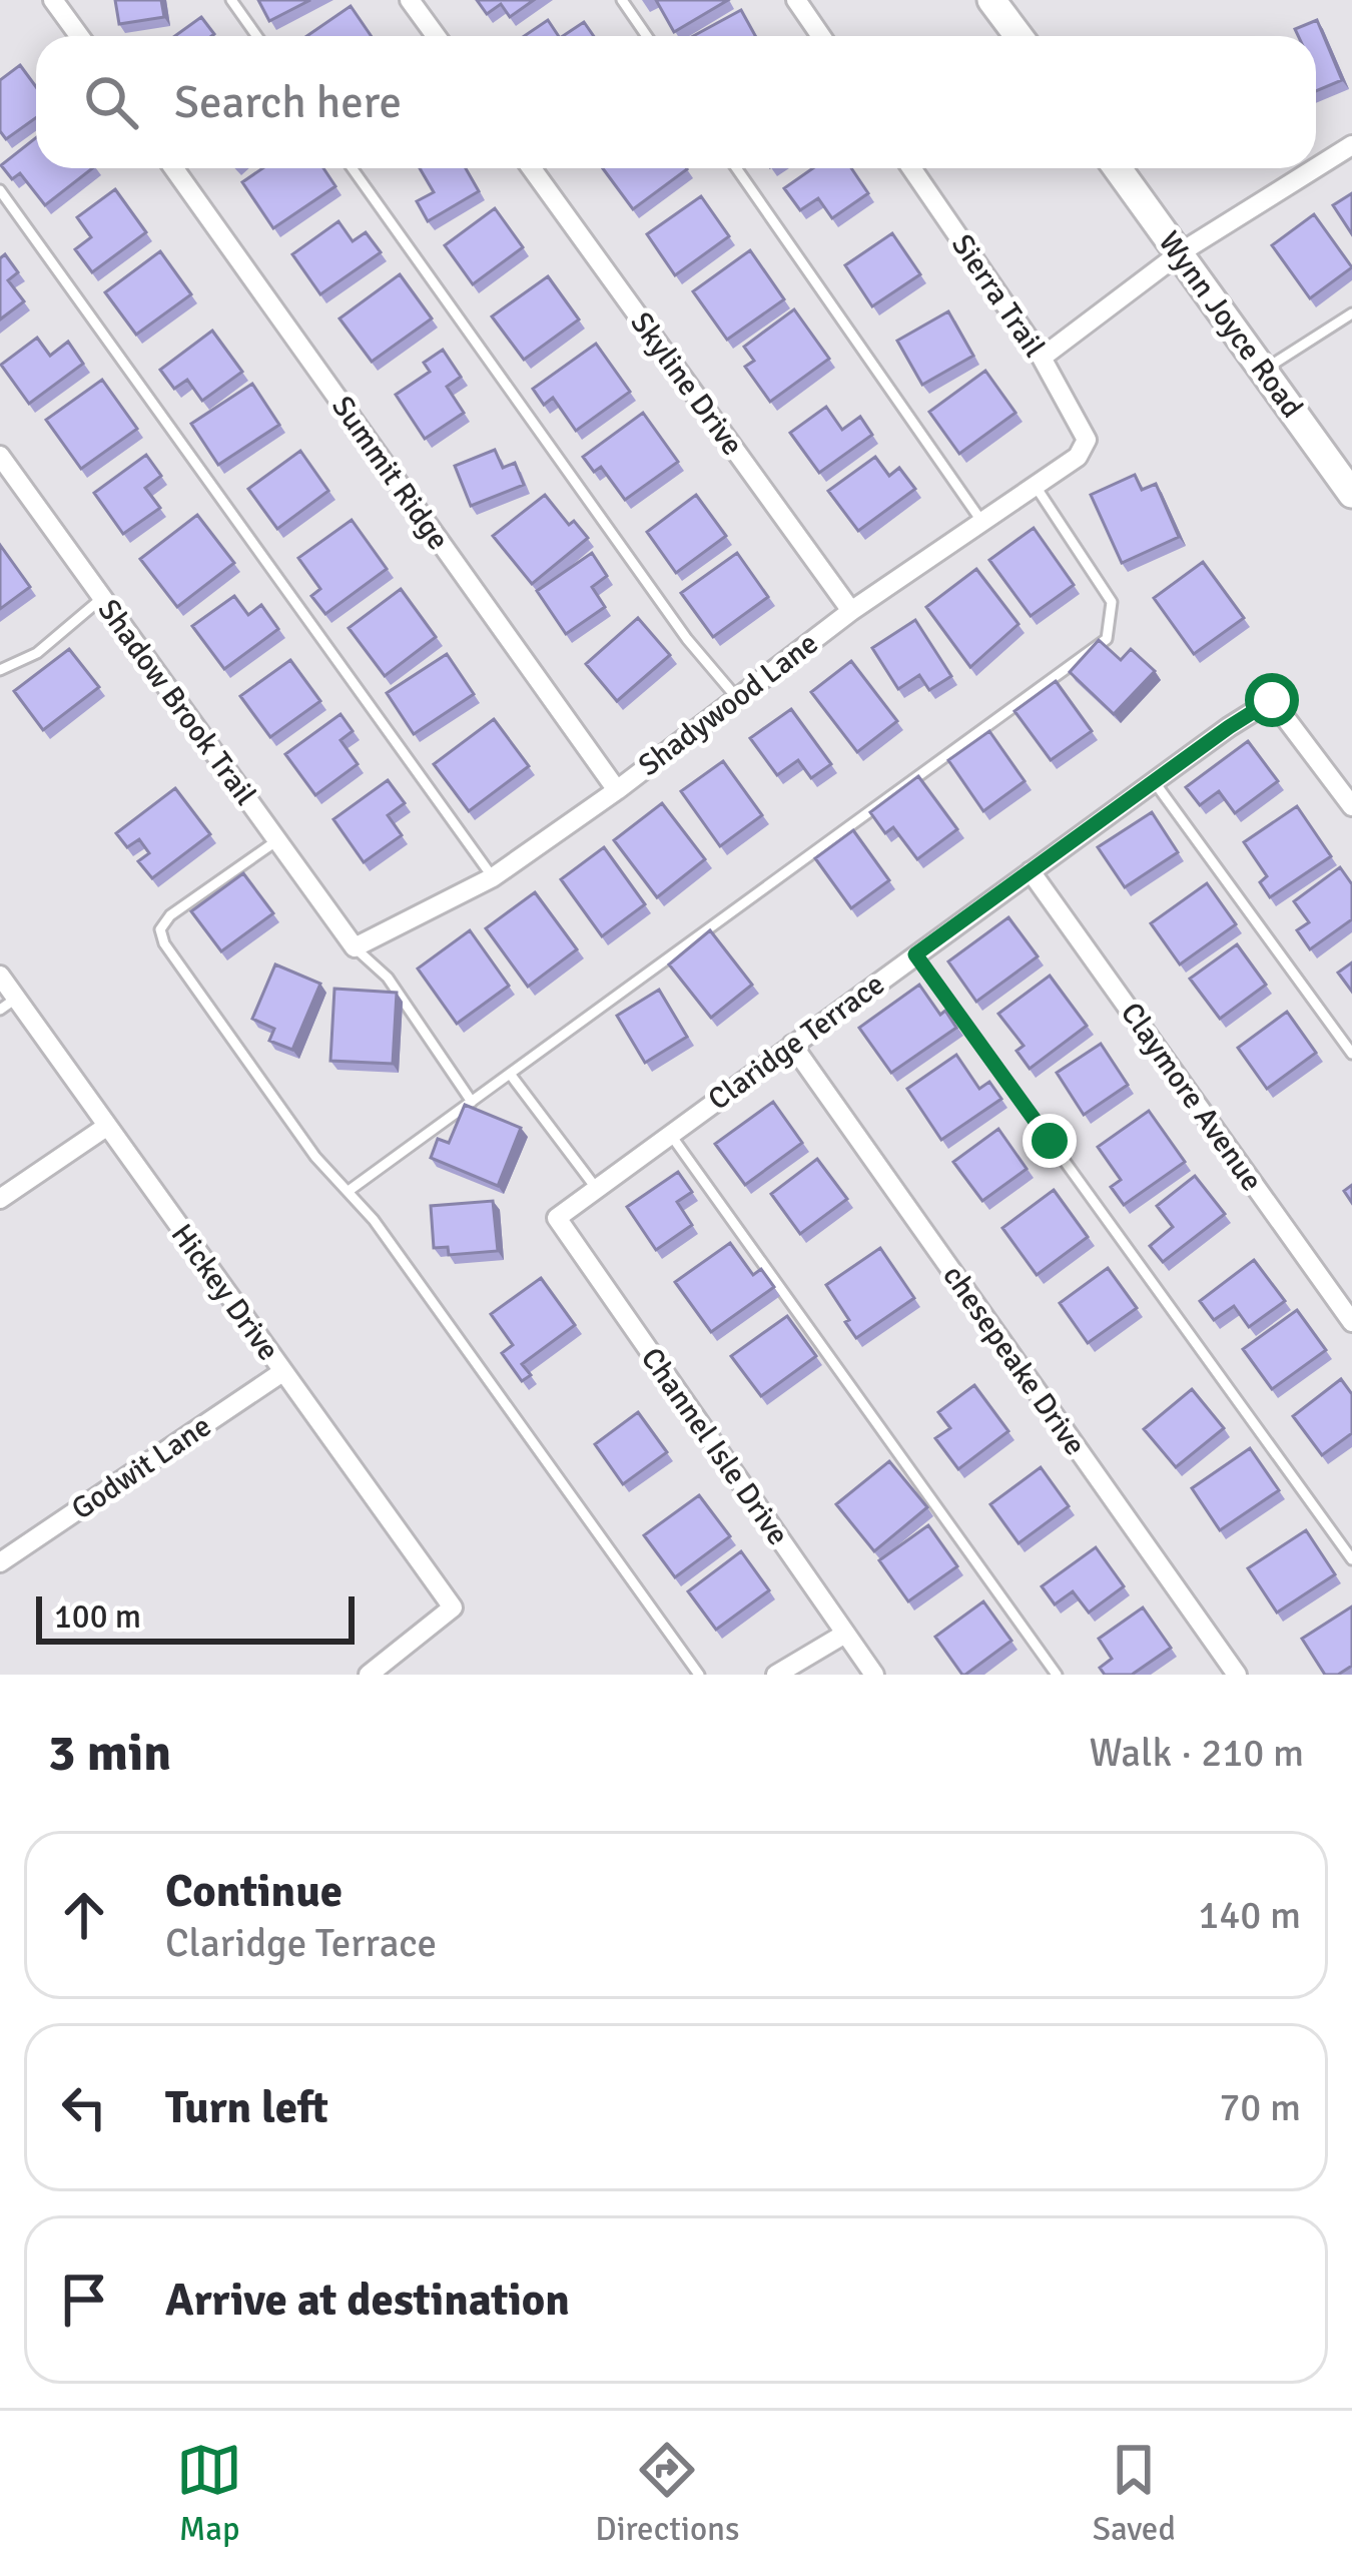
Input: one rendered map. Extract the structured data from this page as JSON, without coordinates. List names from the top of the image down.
{
  "streets": {
    "street": [
      "Sierra Trail",
      "Wynn Joyce Road",
      "Skyline Drive",
      "Summit Ridge",
      "Shadow Brook Trail",
      "Shadywood Lane",
      "Claridge Terrace",
      "Claymore Avenue",
      "Hickey Drive",
      "chesepeake Drive",
      "Channel Isle Drive",
      "Godwit Lane"
    ]
  },
  "crossings": [
    ["Sierra Trail", "Shadywood Lane"],
    ["Skyline Drive", "Shadywood Lane"],
    ["Summit Ridge", "Shadywood Lane"],
    ["Shadow Brook Trail", "Shadywood Lane"],
    ["Claridge Terrace", "Claymore Avenue"],
    ["Claridge Terrace", "chesepeake Drive"],
    ["Claridge Terrace", "Channel Isle Drive"],
    ["Hickey Drive", "Godwit Lane"]
  ],
  "scale_bar": "100 m",
  "page": {
    "search": "Search here",
    "scale": "100 m",
    "heading": ["3 min", "Walk · 210 m"],
    "list": [
      ["Continue", "Claridge Terrace", "140 m"],
      ["Turn left", "70 m"],
      "Arrive at destination"
    ],
    "nav": ["Map", "Directions", "Saved"]
  }
}
